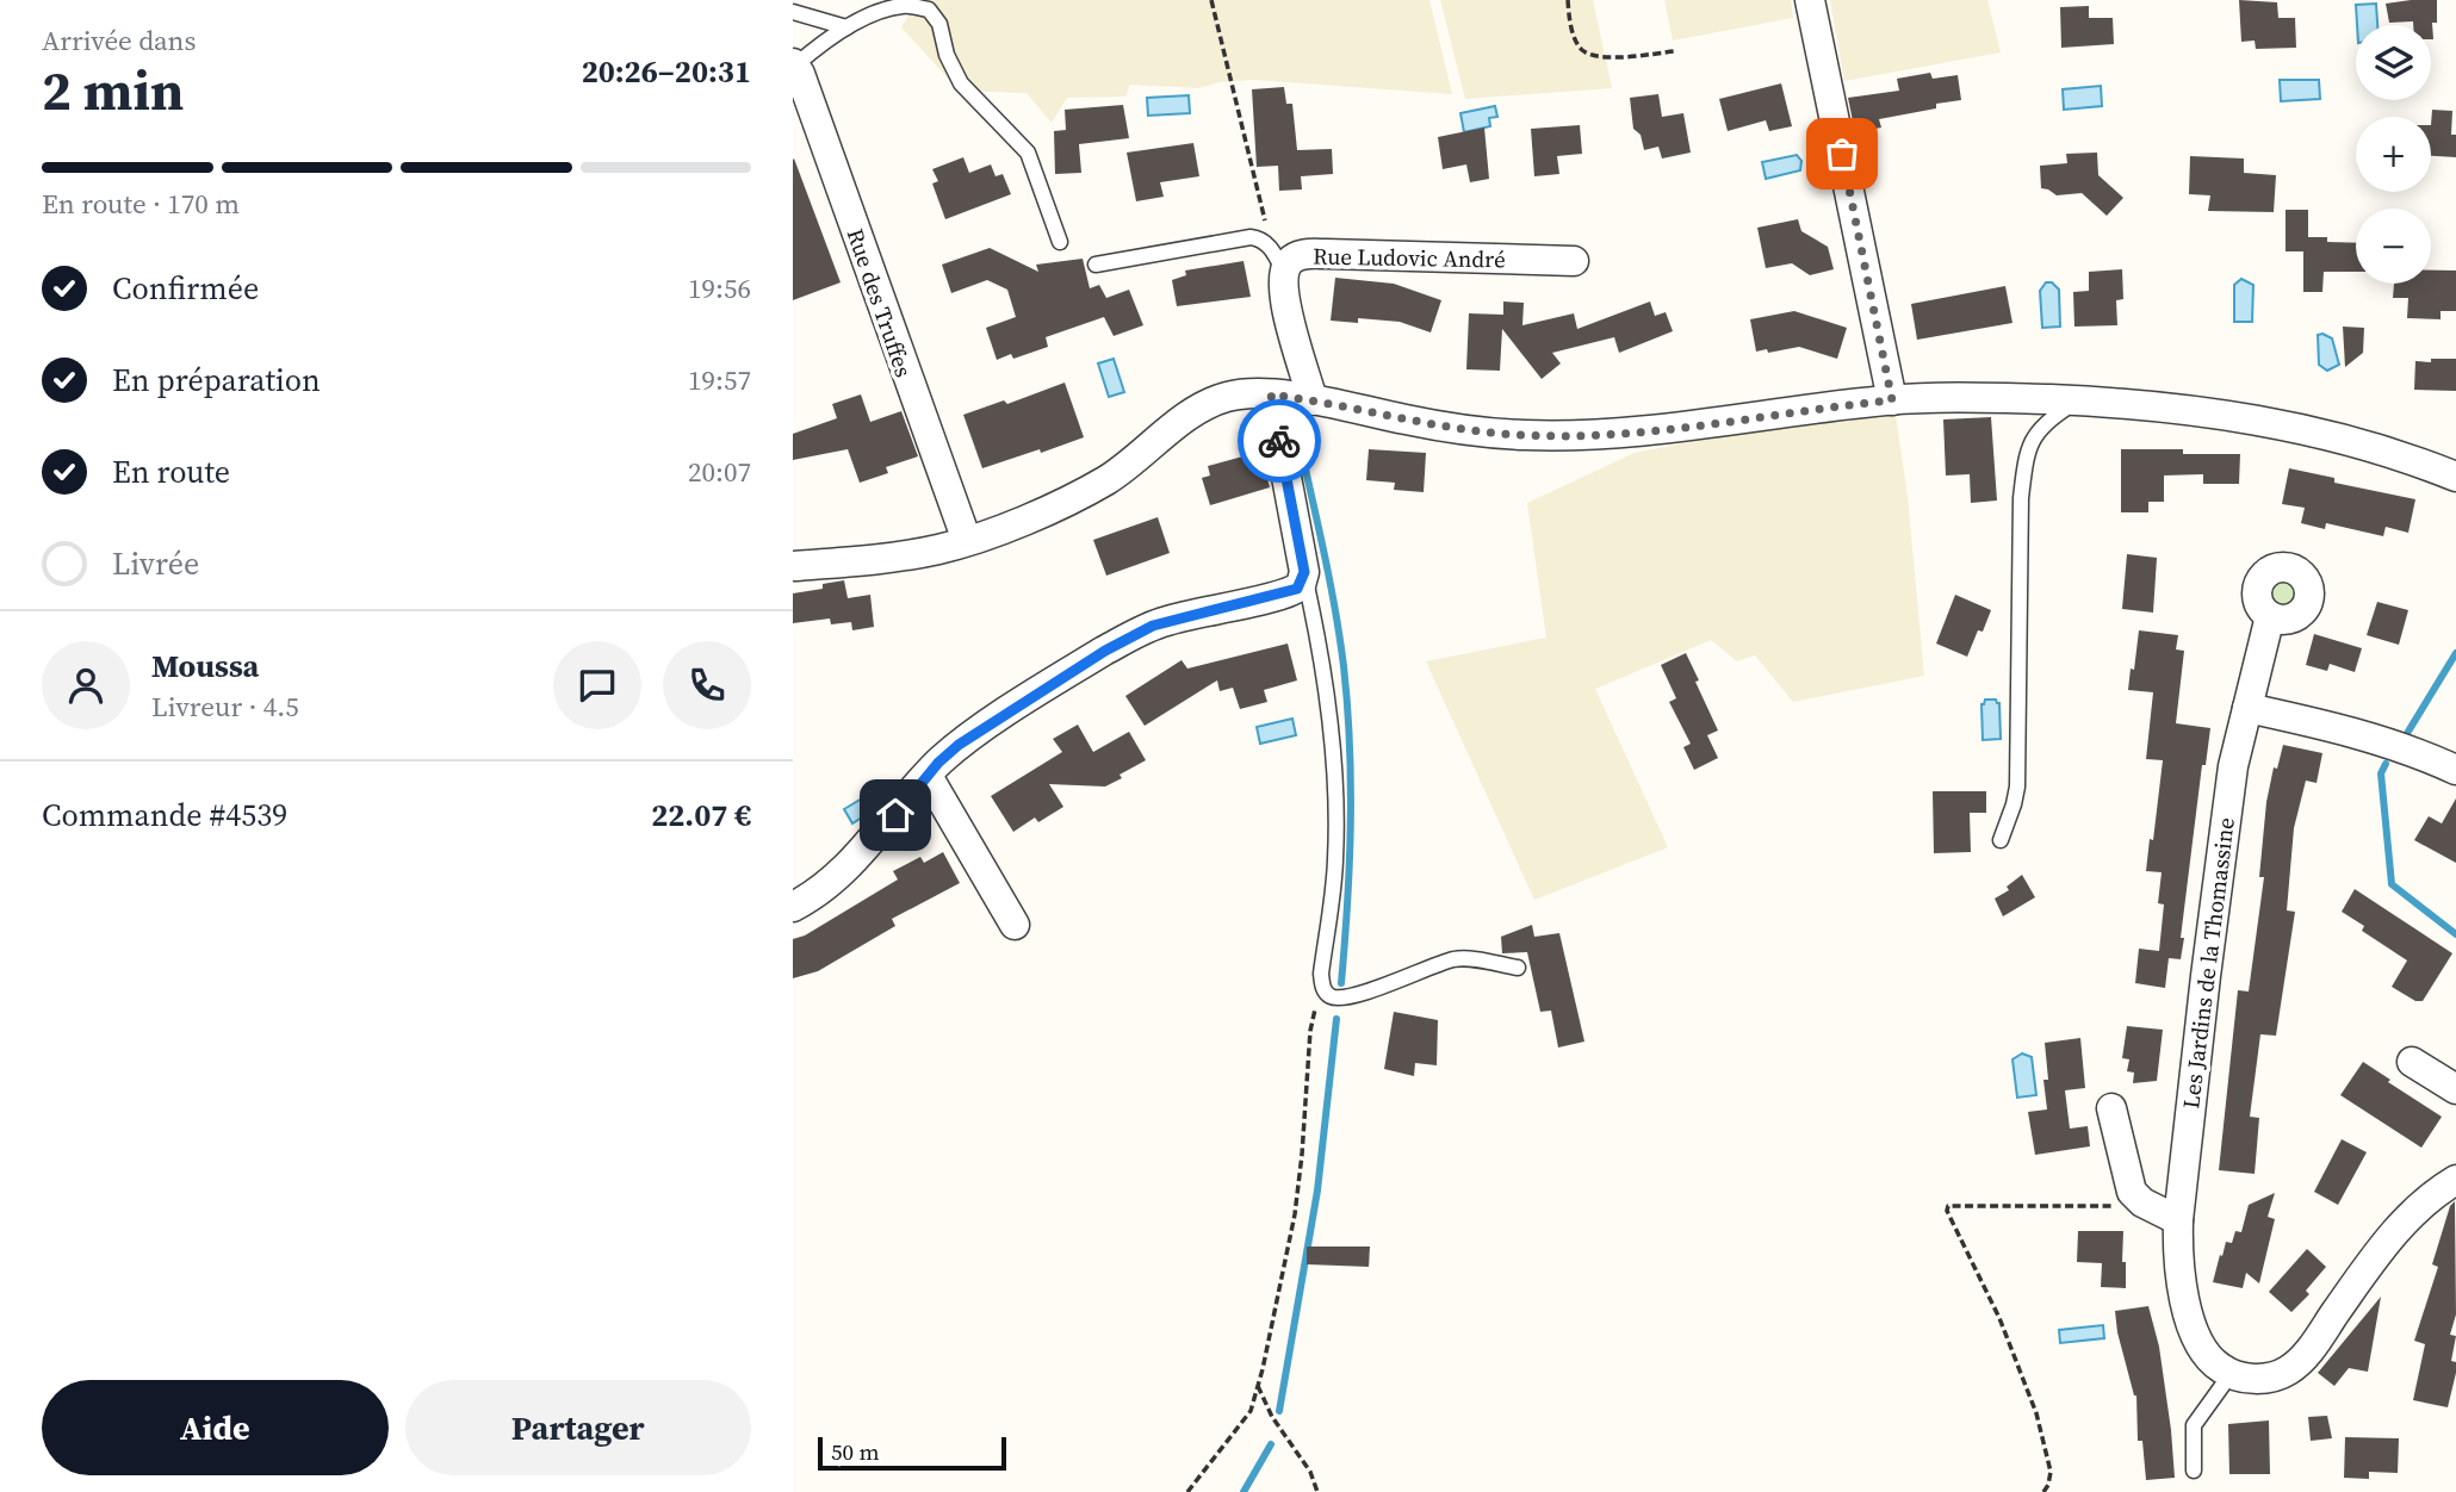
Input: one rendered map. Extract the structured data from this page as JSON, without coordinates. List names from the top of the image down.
{
  "streets": {
    "street": ["Rue Ludovic André", "Rue des Truffes", "Les Jardins de la Thomassine"]
  },
  "scale_bar": "50 m",
  "page": {
    "heading": ["2 min", "Arrivée dans", "20:26–20:31"],
    "panel": [
      "Moussa",
      "Livreur · 4.5",
      "Commande #4539",
      "22.07 €"
    ],
    "map_buttons": ["+", "−"],
    "bar": "En route · 170 m",
    "list": [
      ["Confirmée", "19:56"],
      ["En préparation", "19:57"],
      ["En route", "20:07"],
      "Livrée"
    ],
    "buttons": ["Aide", "Partager"],
    "scale": "50 m"
  }
}
